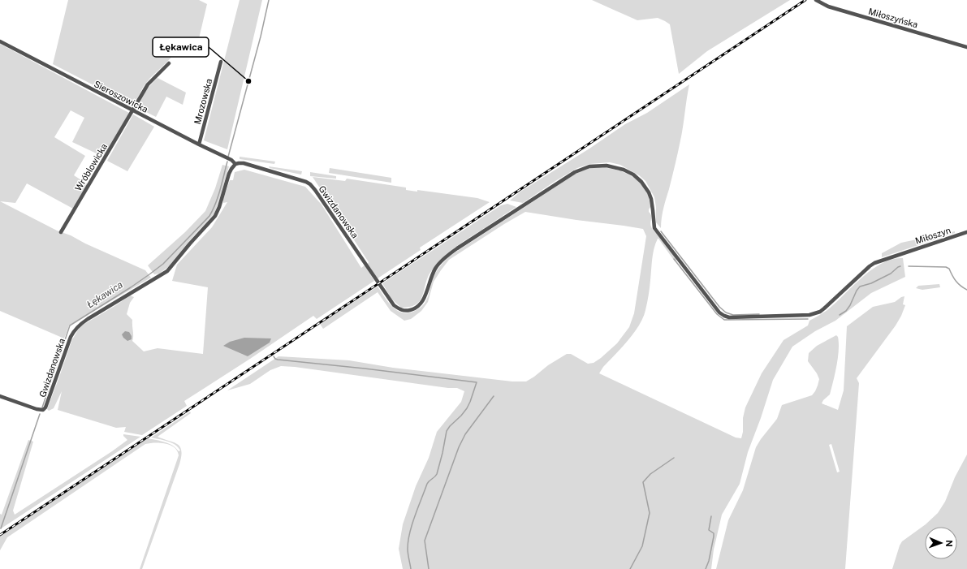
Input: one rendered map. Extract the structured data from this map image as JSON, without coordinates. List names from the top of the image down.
{
  "streets": {
    "street": [
      "Miłoszyńska",
      "Sieroszowicka",
      "Mrozowska",
      "Wróblowicka",
      "Gwizdanowska",
      "Miłoszyn"
    ]
  },
  "crossings": [
    ["Sieroszowicka", "Mrozowska"],
    ["Sieroszowicka", "Wróblowicka"],
    ["Sieroszowicka", "Gwizdanowska"],
    ["Gwizdanowska", "Miłoszyn"]
  ],
  "water": ["Łękawica"],
  "places": ["Łękawica"],
  "north": "right"
}
